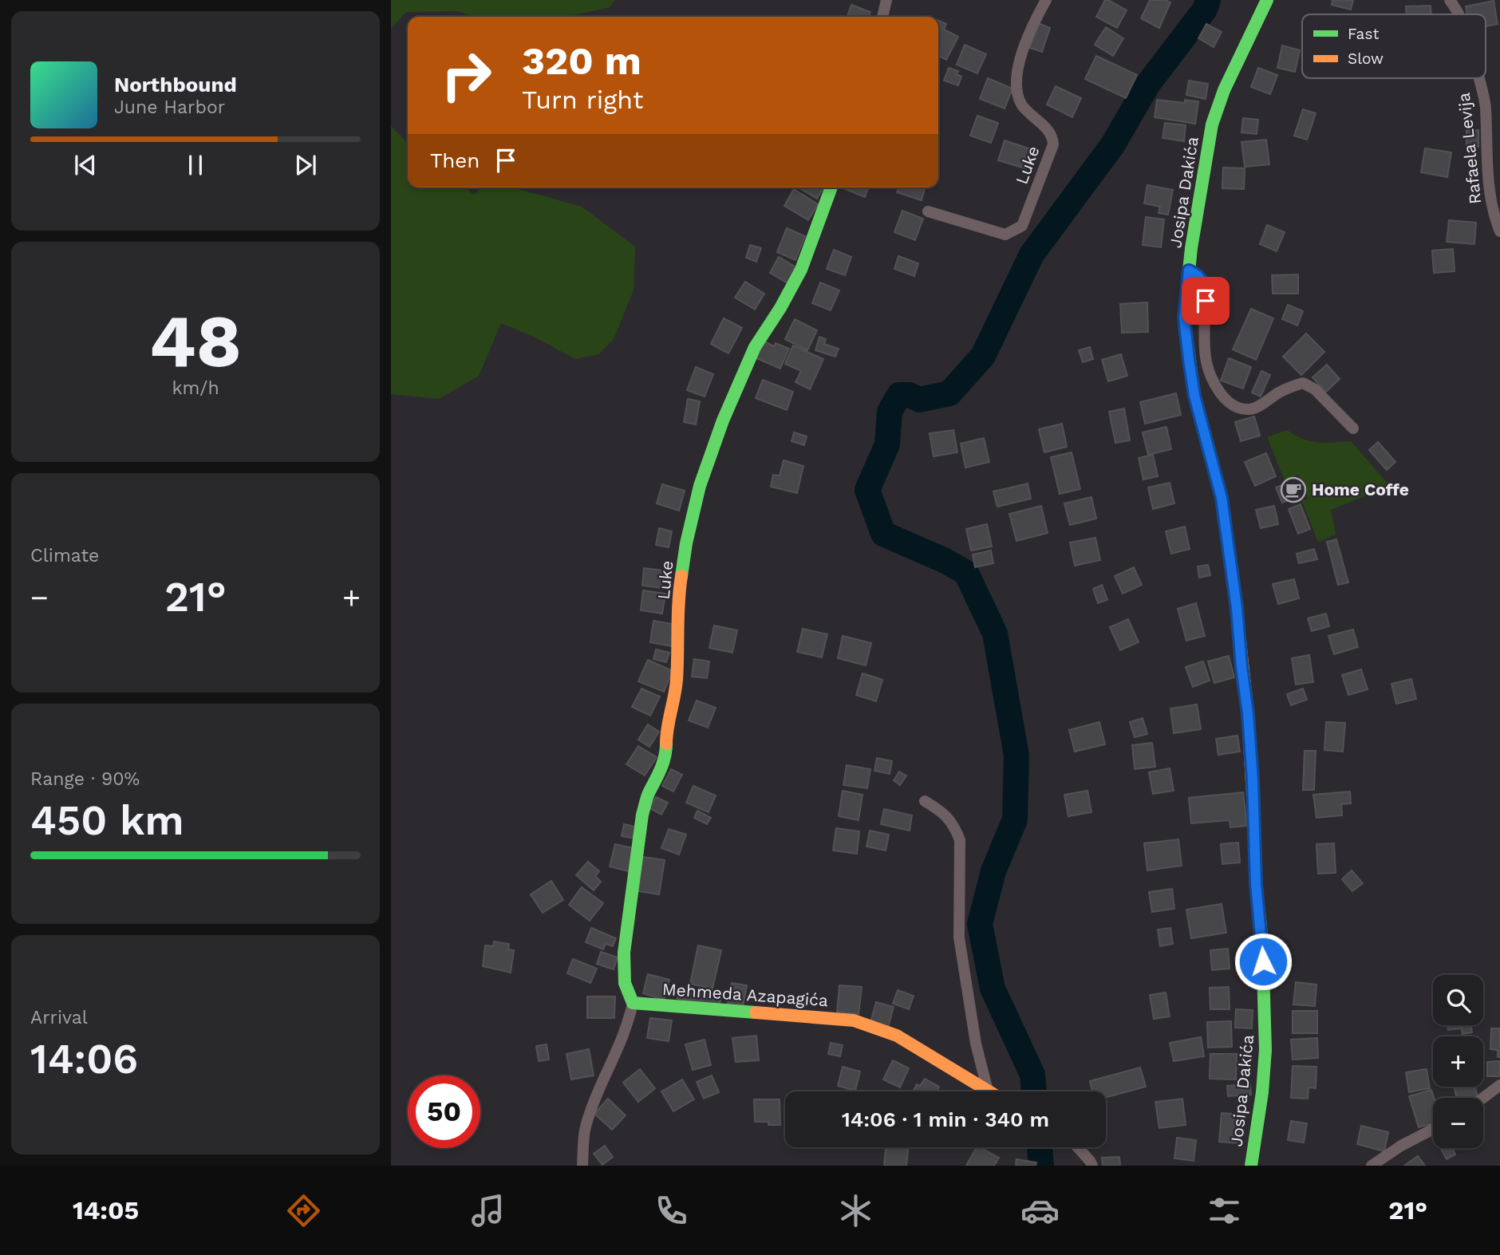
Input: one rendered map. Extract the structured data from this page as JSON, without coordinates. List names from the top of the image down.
{
  "streets": {
    "street": [
      "Rafaela Levija",
      "Luke",
      "Josipa Dakića",
      "Mehmeda Azapagića"
    ]
  },
  "crossings": [
    ["Luke", "Mehmeda Azapagića"]
  ],
  "places": {
    "cafe": ["Home Coffe"]
  },
  "legend": ["Fast", "Slow"],
  "page": {
    "turn": ["320 m", "Turn right"],
    "song": ["Northbound", "June Harbor"],
    "then": "Then",
    "tile": [
      ["48", "km/h"],
      "Climate",
      ["Range · 90%", "450 km"],
      ["Arrival", "14:06"]
    ],
    "heat": ["−", "21°", "+"],
    "map_buttons": ["+", "−"],
    "limit": "50",
    "trip": "14:06 · 1 min · 340 m",
    "tabs": ["14:05", "21°"]
  }
}
